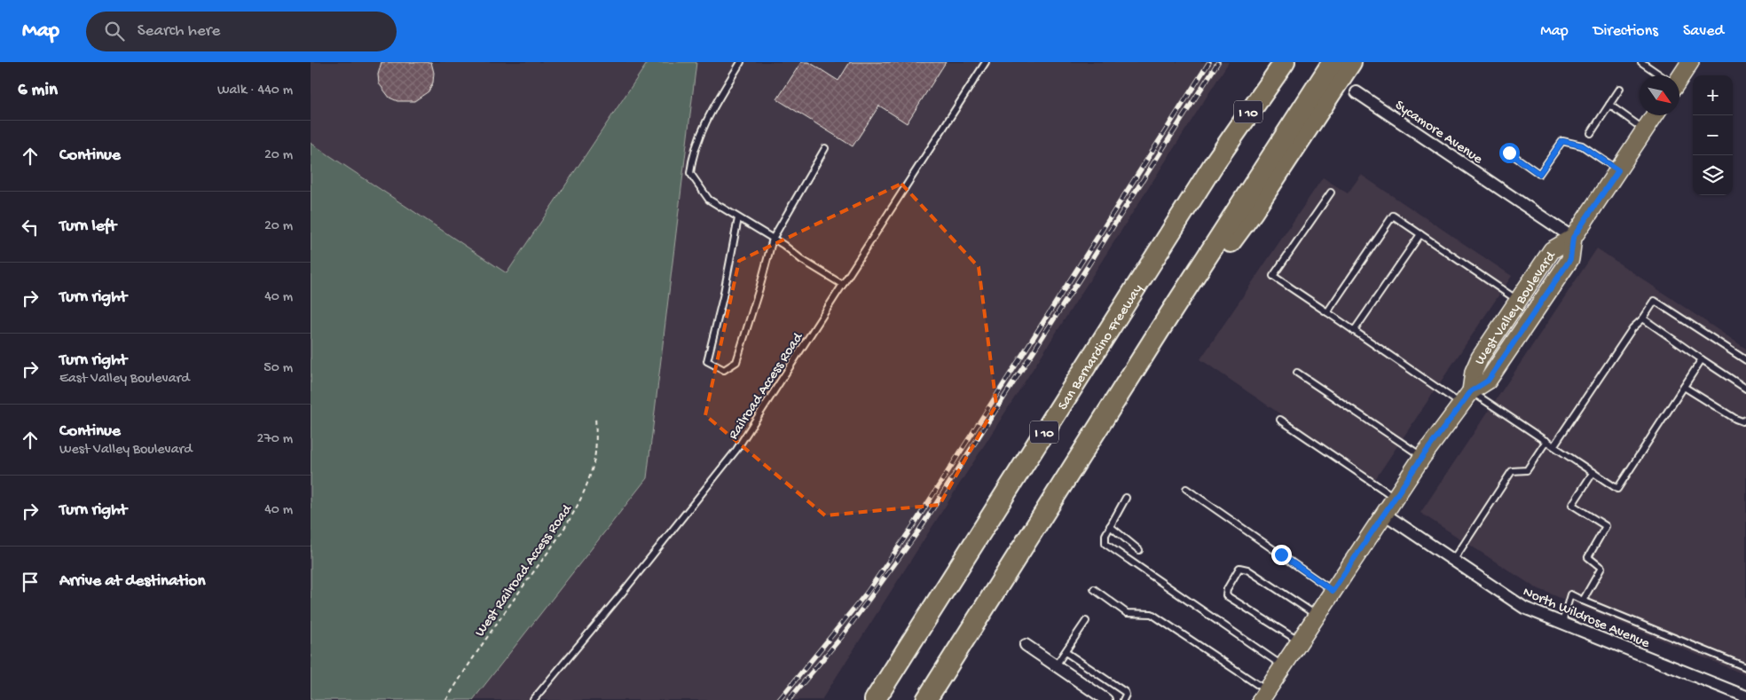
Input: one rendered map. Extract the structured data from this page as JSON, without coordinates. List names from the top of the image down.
{
  "streets": {
    "highway": ["I 10", "San Bernardino Freeway"],
    "main road": ["West Valley Boulevard"],
    "street": ["Sycamore Avenue", "North Wildrose Avenue"],
    "lane": ["Railroad Access Road"],
    "path": ["West Railroad Access Road"]
  },
  "crossings": [
    ["Sycamore Avenue", "West Valley Boulevard"],
    ["West Valley Boulevard", "North Wildrose Avenue"]
  ],
  "north": "bottom right",
  "page": {
    "header": "Map",
    "search": "Search here",
    "nav": ["Map", "Directions", "Saved"],
    "heading": ["6 min", "Walk · 440 m"],
    "map_buttons": ["+", "−"],
    "list": [
      ["Continue", "20 m"],
      ["Turn left", "20 m"],
      ["Turn right", "40 m"],
      ["Turn right", "East Valley Boulevard", "50 m"],
      ["Continue", "West Valley Boulevard", "270 m"],
      ["Turn right", "40 m"],
      "Arrive at destination"
    ]
  }
}
